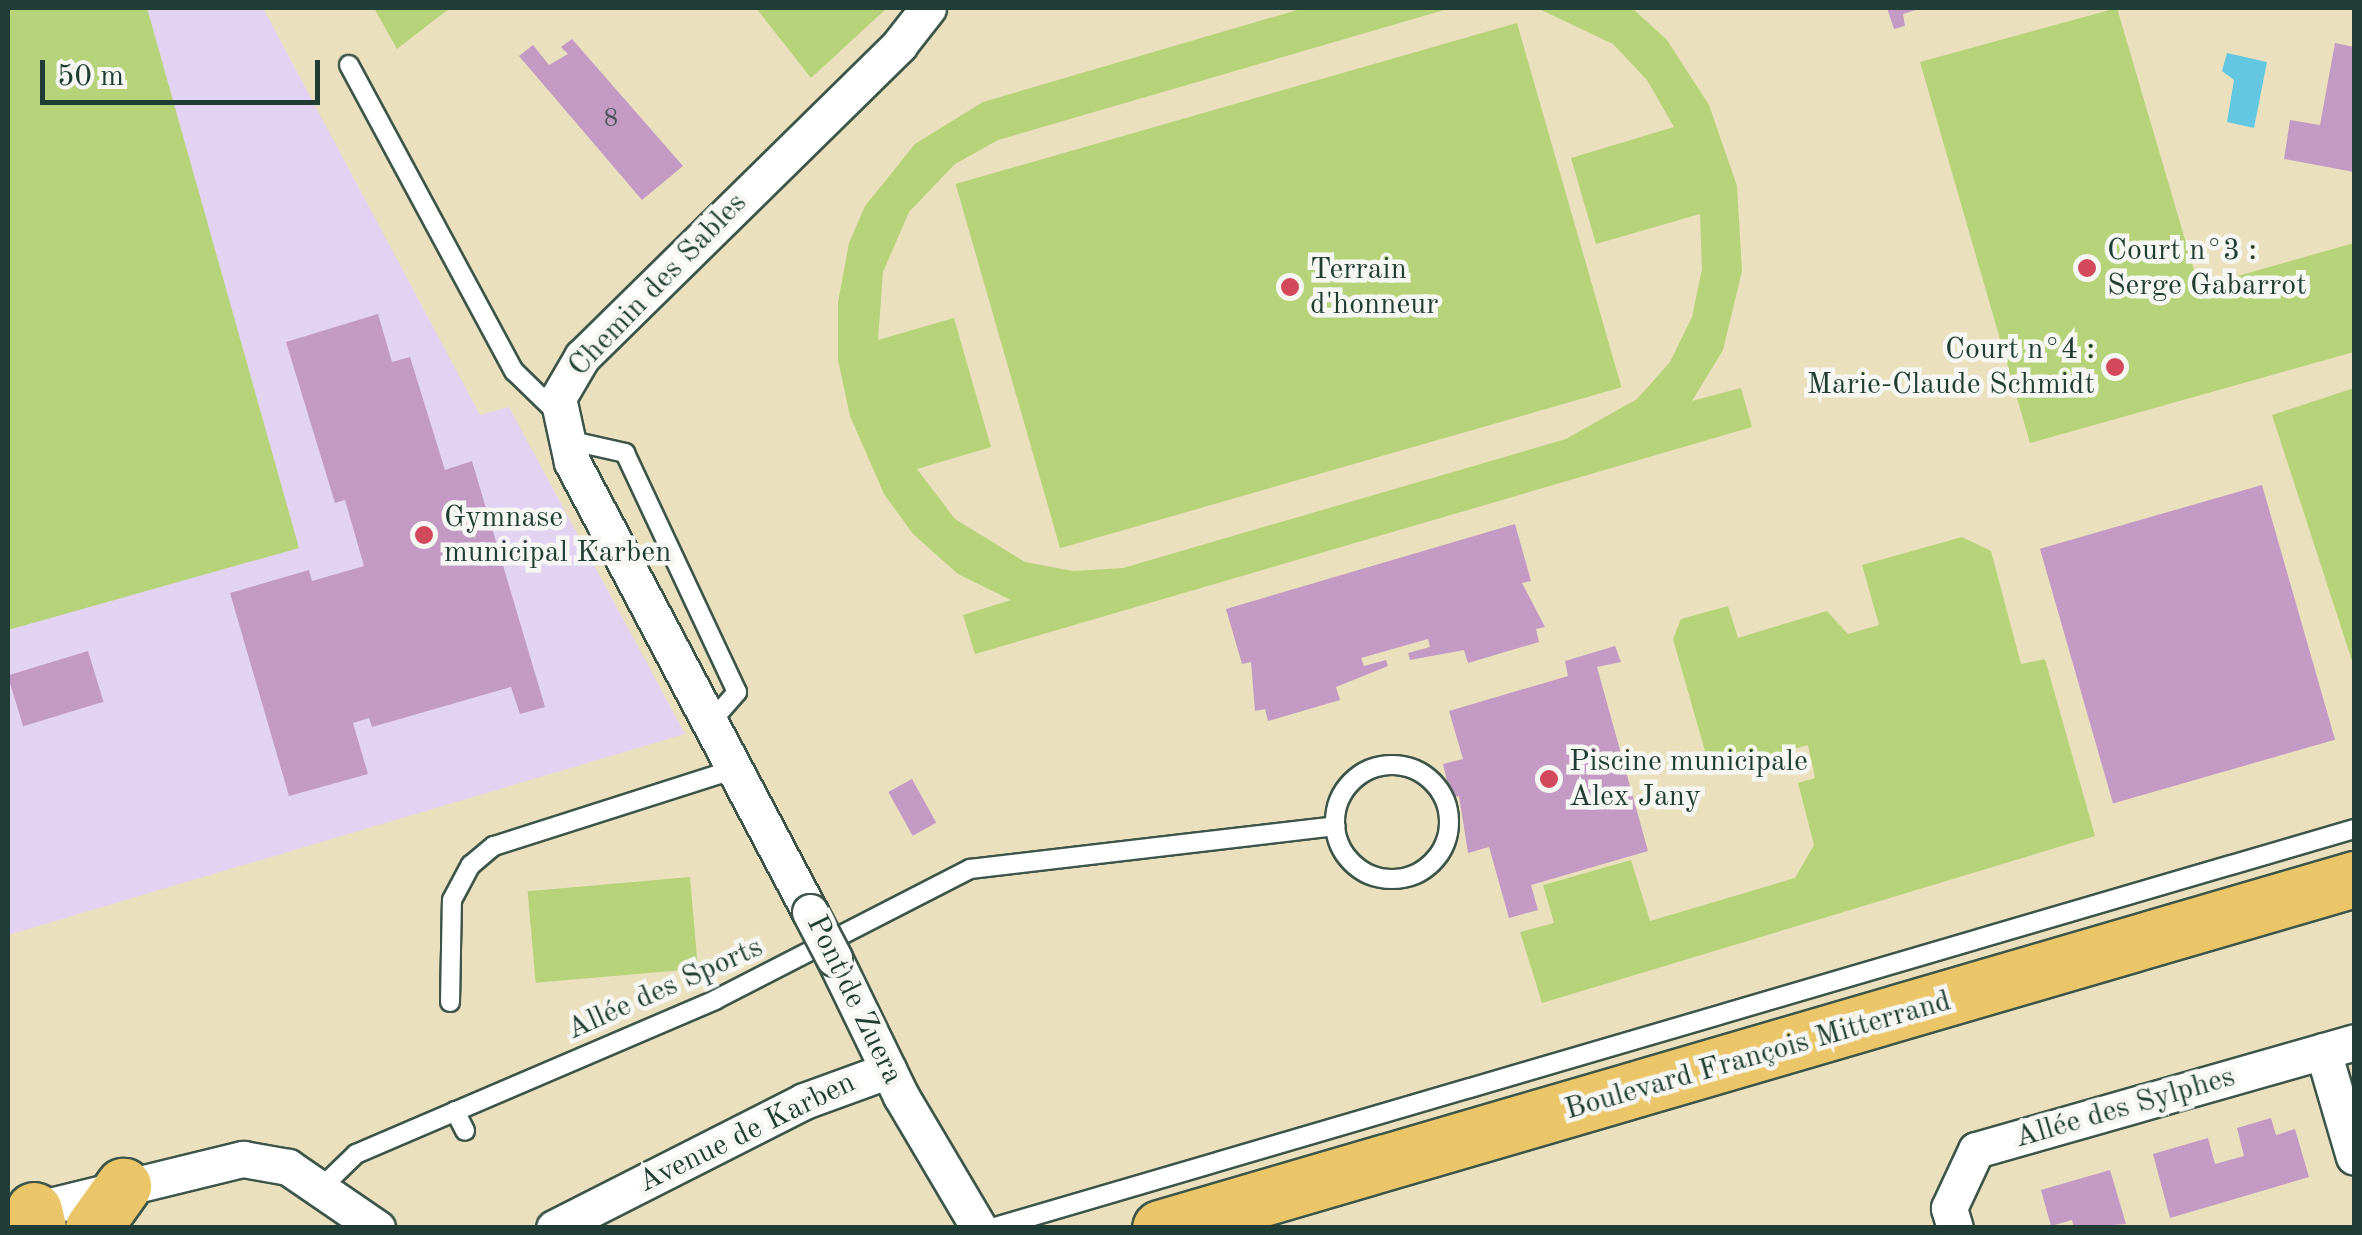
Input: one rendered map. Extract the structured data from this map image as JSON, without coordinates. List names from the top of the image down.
{
  "streets": {
    "main road": ["Boulevard François Mitterrand"],
    "street": [
      "Chemin des Sables",
      "Pont de Zuera",
      "Allée des Sylphes",
      "Avenue de Karben"
    ],
    "lane": ["Allée des Sports"]
  },
  "crossings": [
    ["Pont de Zuera", "Avenue de Karben"]
  ],
  "places": [
    "Court n°3 : Serge Gabarrot",
    "Terrain d'honneur",
    "Court n°4 : Marie-Claude Schmidt",
    "Gymnase municipal Karben",
    "Piscine municipale Alex Jany"
  ],
  "house_numbers": ["8"],
  "scale_bar": "50 m"
}
